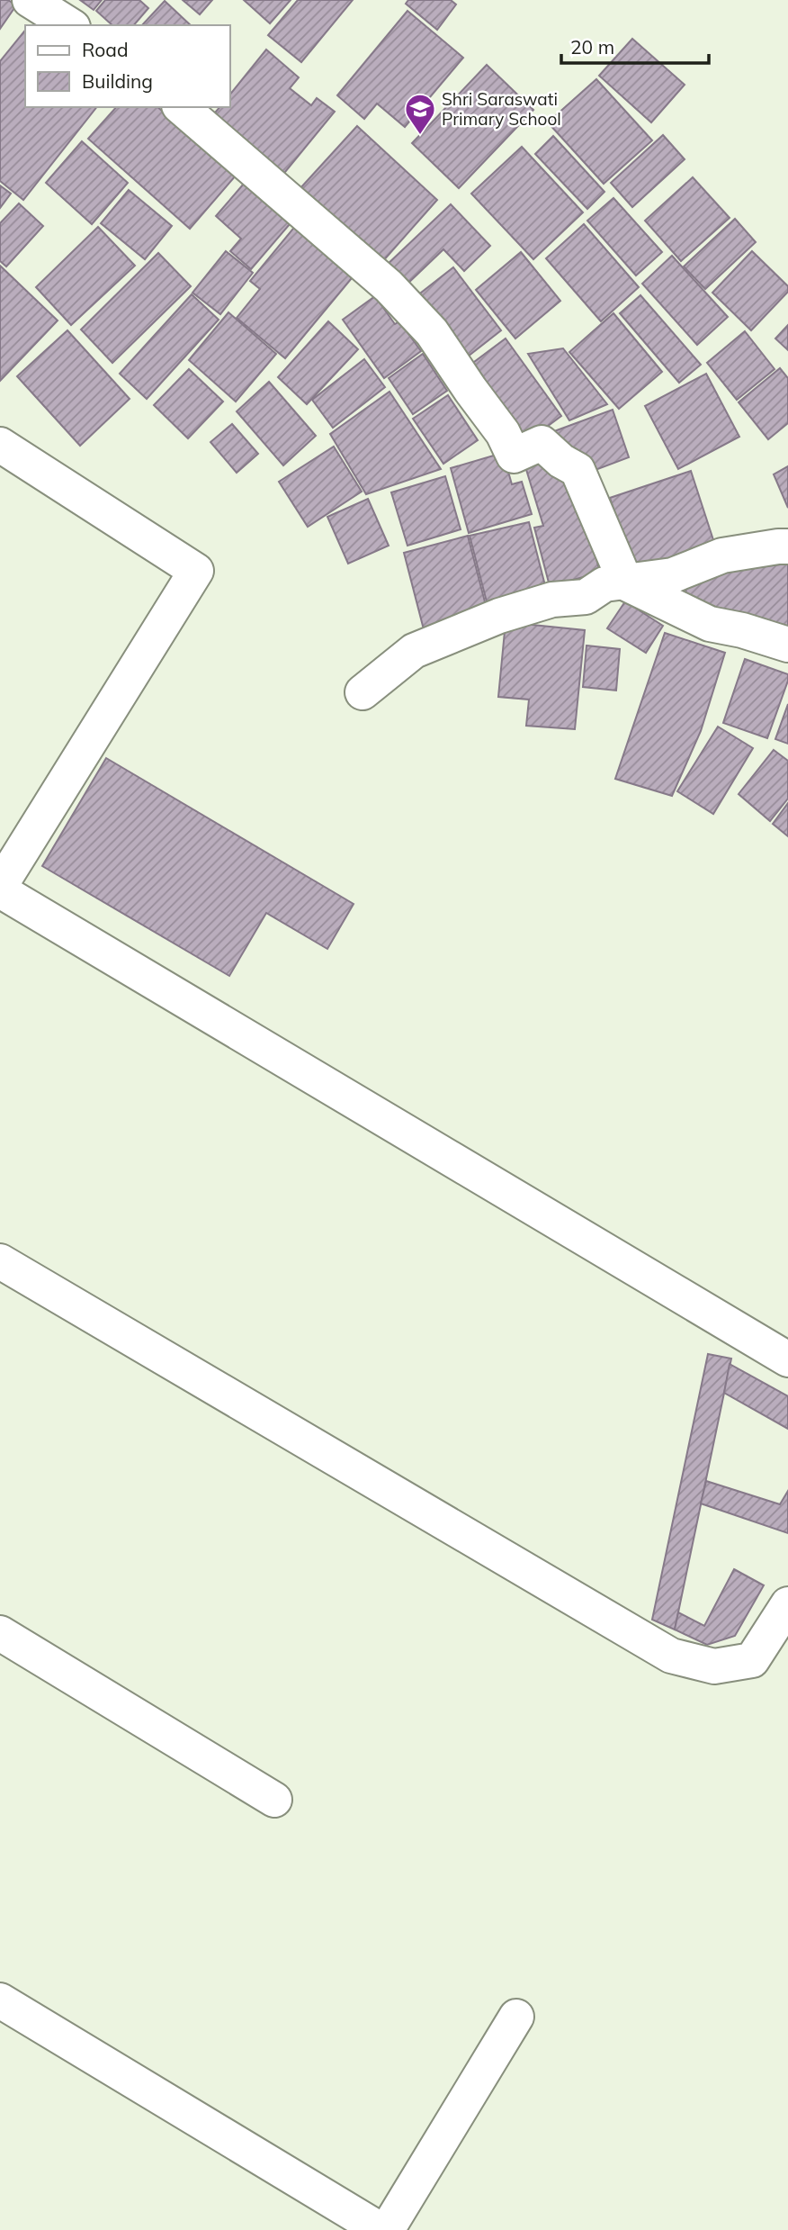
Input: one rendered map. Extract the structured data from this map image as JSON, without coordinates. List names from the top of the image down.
{
  "places": {
    "school or university": ["Shri Saraswati Primary School"]
  },
  "legend": ["Road", "Building"],
  "scale_bar": "20 m"
}
